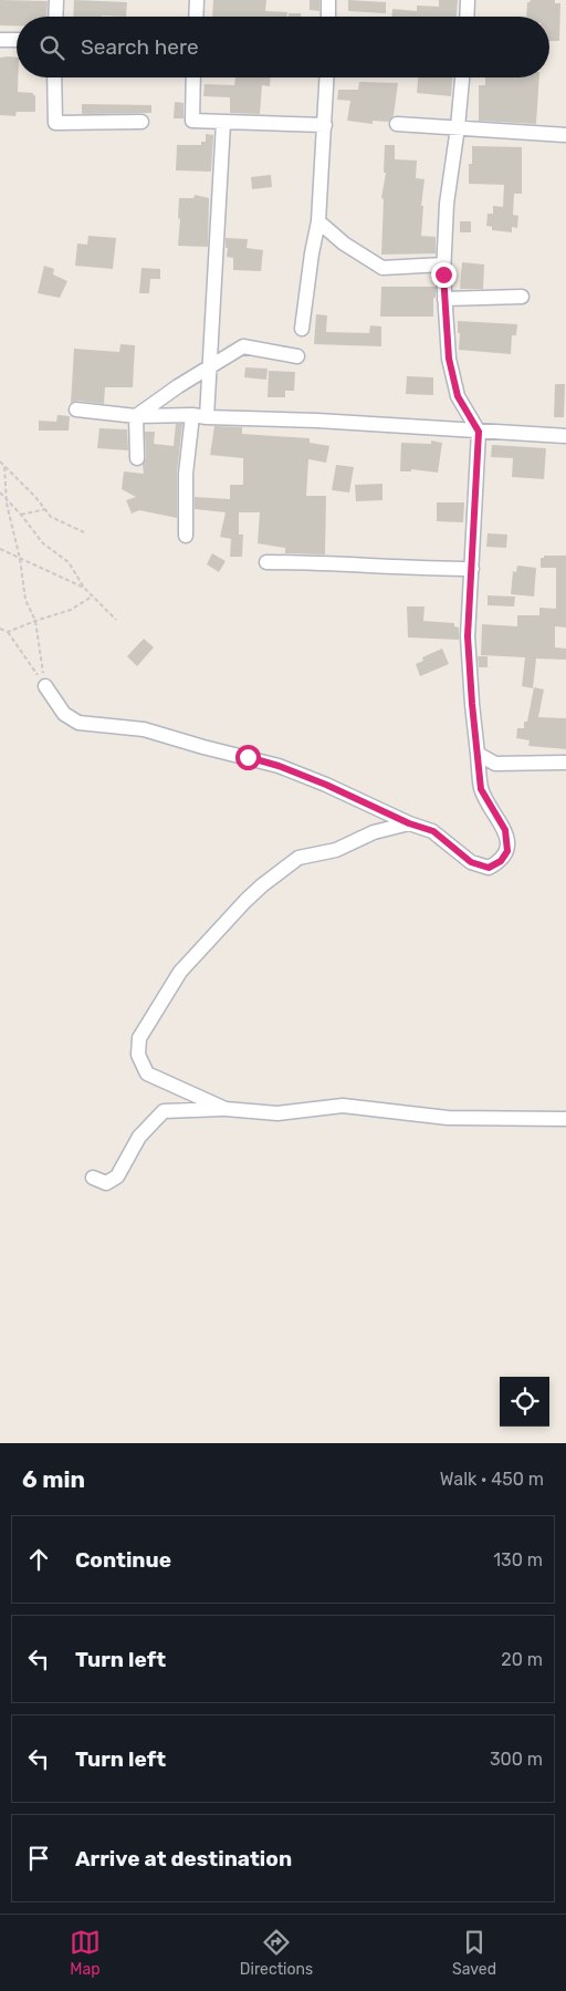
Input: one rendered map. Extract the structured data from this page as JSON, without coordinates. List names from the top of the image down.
{
  "page": {
    "search": "Search here",
    "heading": ["6 min", "Walk · 450 m"],
    "list": [
      ["Continue", "130 m"],
      ["Turn left", "20 m"],
      ["Turn left", "300 m"],
      "Arrive at destination"
    ],
    "nav": ["Map", "Directions", "Saved"]
  }
}
